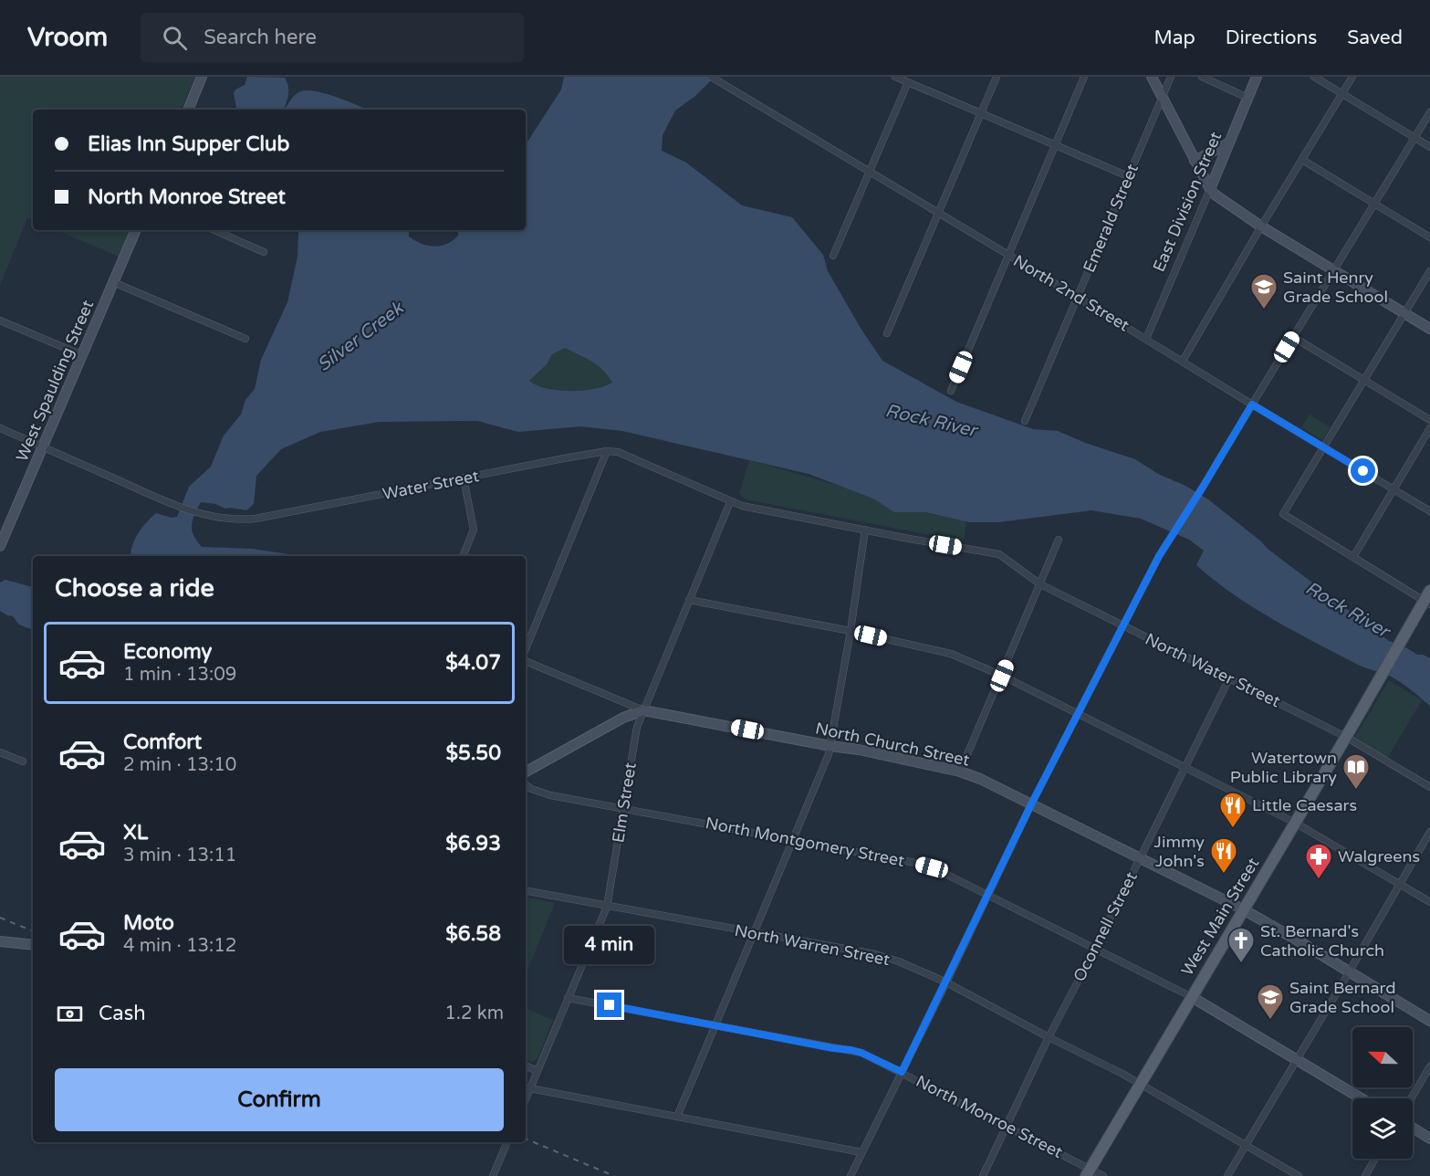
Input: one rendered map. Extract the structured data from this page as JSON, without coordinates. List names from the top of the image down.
{
  "streets": {
    "main road": [
      "East Division Street",
      "West Spaulding Street",
      "North Church Street",
      "West Main Street"
    ],
    "street": [
      "Emerald Street",
      "North 2nd Street",
      "Water Street",
      "North Water Street",
      "Elm Street",
      "North Montgomery Street",
      "Oconnell Street",
      "North Warren Street",
      "North Monroe Street"
    ]
  },
  "crossings": [
    ["East Division Street", "North 2nd Street"],
    ["Emerald Street", "North 2nd Street"],
    ["West Spaulding Street", "Water Street"],
    ["Water Street", "North Water Street"],
    ["Water Street", "Elm Street"],
    ["North Water Street", "West Main Street"],
    ["North Water Street", "Oconnell Street"],
    ["North Church Street", "Elm Street"],
    ["North Church Street", "West Main Street"],
    ["North Church Street", "Oconnell Street"],
    ["Elm Street", "North Montgomery Street"],
    ["Elm Street", "North Warren Street"],
    ["Elm Street", "North Monroe Street"],
    ["North Montgomery Street", "West Main Street"],
    ["North Montgomery Street", "Oconnell Street"],
    ["West Main Street", "North Warren Street"],
    ["West Main Street", "North Monroe Street"],
    ["Oconnell Street", "North Warren Street"],
    ["Oconnell Street", "North Monroe Street"]
  ],
  "water": ["Silver Creek", "Rock River"],
  "places": {
    "school or university": ["Saint Henry Grade School", "Saint Bernard Grade School"],
    "library": ["Watertown Public Library"],
    "restaurant": ["Little Caesars", "Jimmy John's"],
    "pharmacy": ["Walgreens"],
    "church": ["St. Bernard's Catholic Church"]
  },
  "north": "left",
  "page": {
    "header": "Vroom",
    "search": "Search here",
    "nav": ["Map", "Directions", "Saved"],
    "banner": ["Elias Inn Supper Club", "North Monroe Street"],
    "heading": "Choose a ride",
    "list": [
      {
        "name": "Economy",
        "note": "1 min · 13:09",
        "value": "$4.07"
      },
      {
        "name": "Comfort",
        "note": "2 min · 13:10",
        "value": "$5.50"
      },
      {
        "name": "XL",
        "note": "3 min · 13:11",
        "value": "$6.93"
      },
      {
        "name": "Moto",
        "note": "4 min · 13:12",
        "value": "$6.58"
      }
    ],
    "bubble": "4 min",
    "pay": ["Cash", "1.2 km"],
    "buttons": "Confirm"
  }
}
